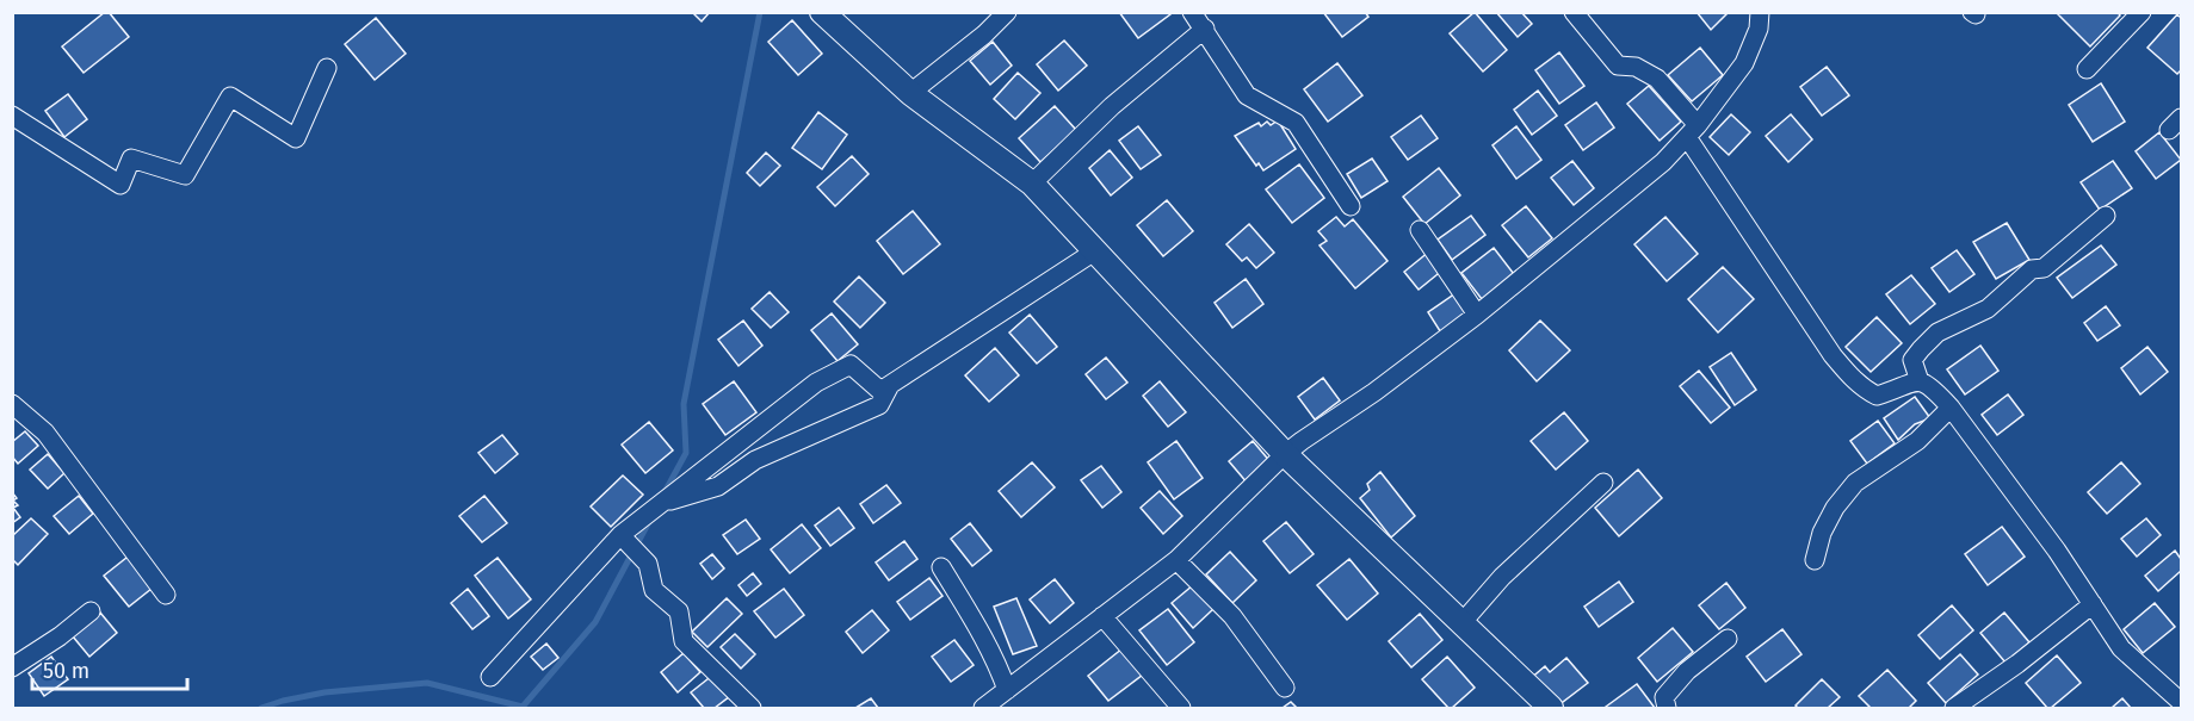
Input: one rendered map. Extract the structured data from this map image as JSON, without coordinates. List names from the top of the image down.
{
  "scale_bar": "50 m"
}
